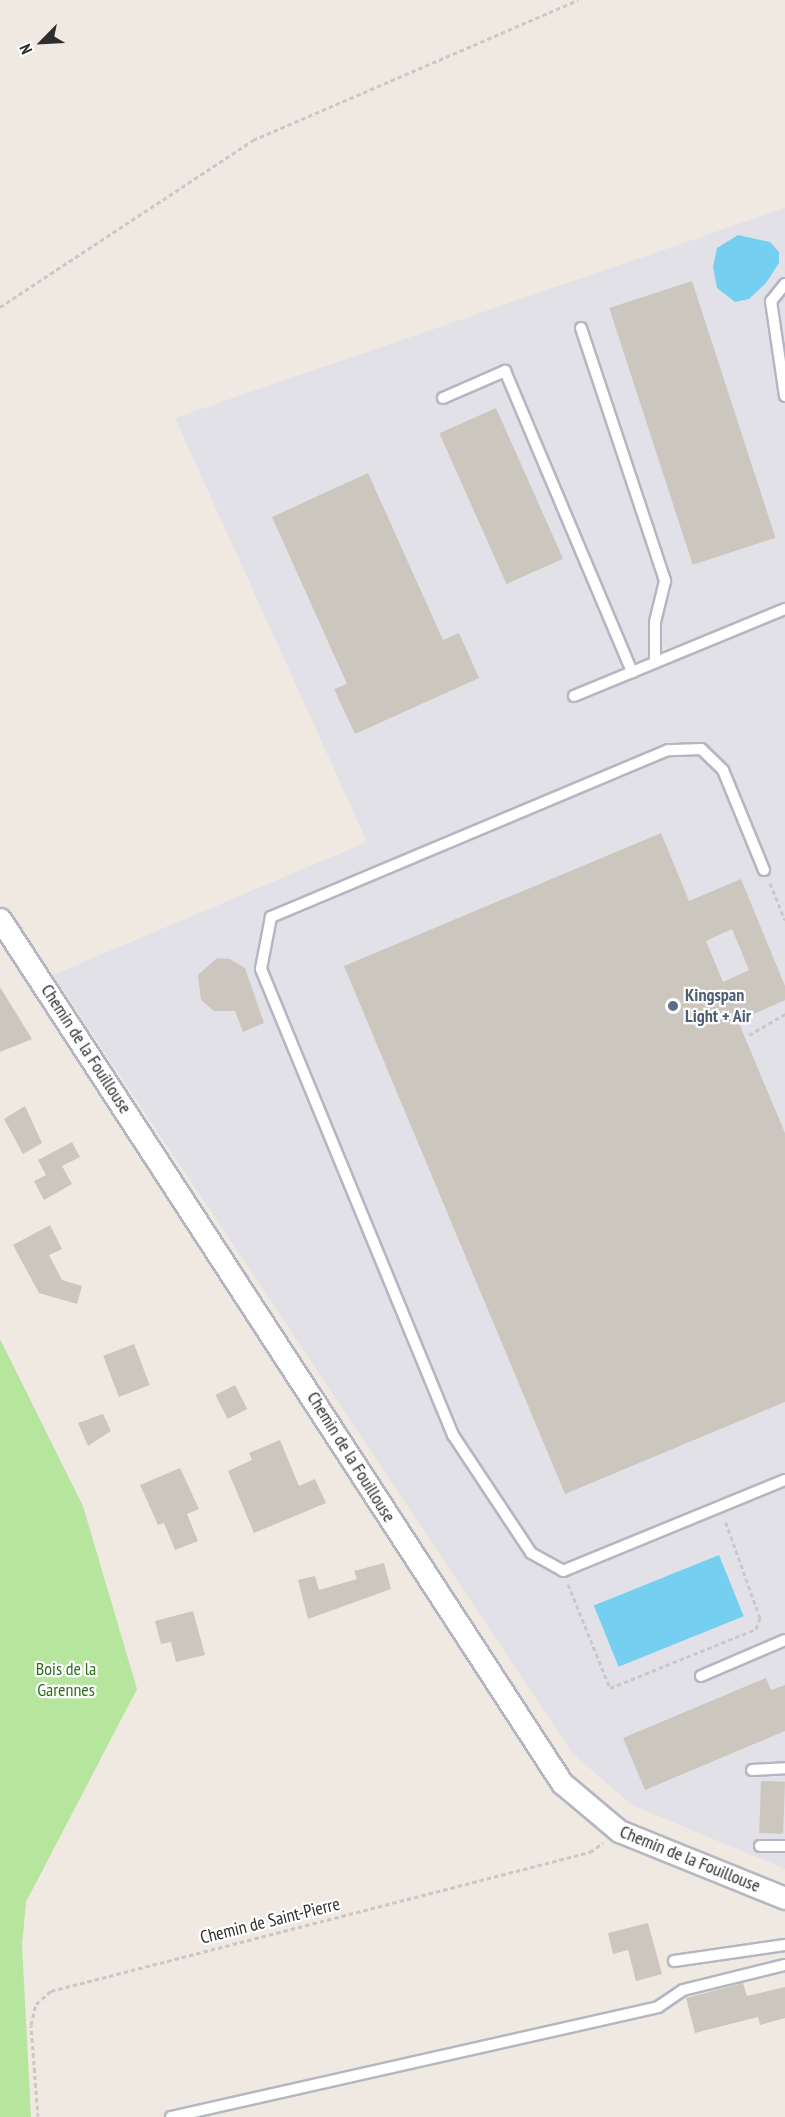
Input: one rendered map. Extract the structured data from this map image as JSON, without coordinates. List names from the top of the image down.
{
  "streets": {
    "street": ["Chemin de la Fouillouse"],
    "path": ["Chemin de Saint-Pierre"]
  },
  "crossings": [
    ["Chemin de la Fouillouse", "Chemin de Saint-Pierre"]
  ],
  "parks": ["Bois de la Garennes"],
  "places": ["Kingspan Light + Air"],
  "north": "bottom left"
}
